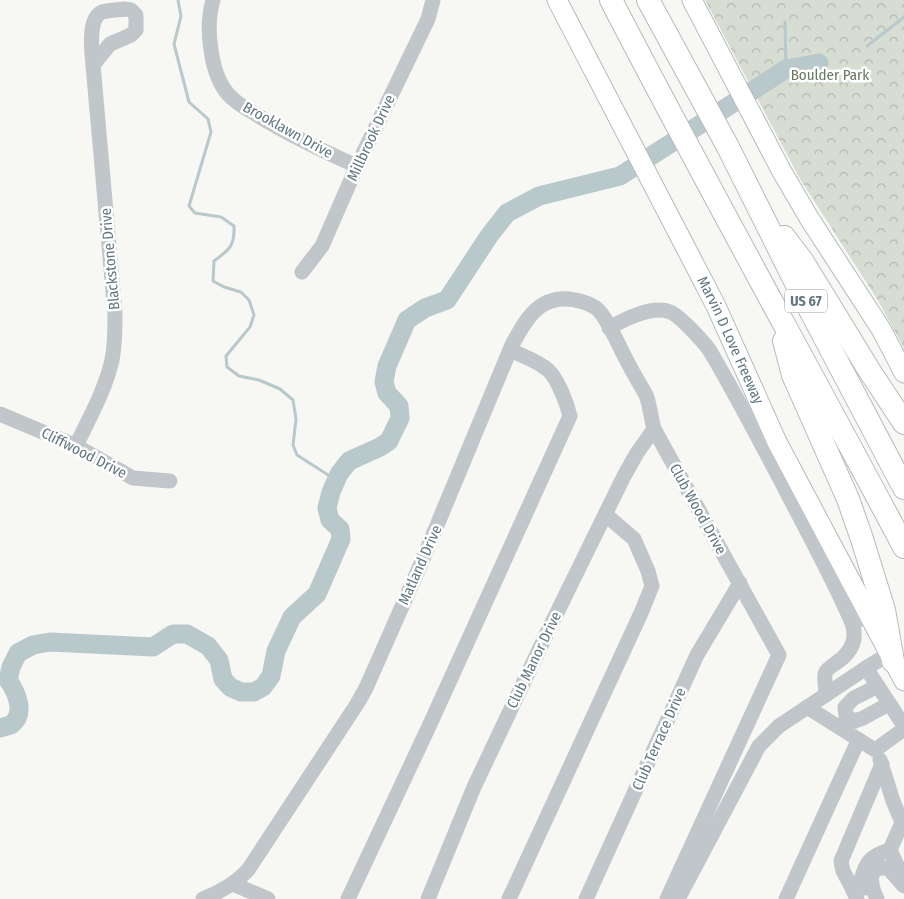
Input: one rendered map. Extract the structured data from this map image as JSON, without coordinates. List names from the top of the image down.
{
  "streets": {
    "highway": ["US 67"],
    "main road": ["Marvin D Love Freeway"],
    "street": [
      "Brooklawn Drive",
      "Millbrook Drive",
      "Blackstone Drive",
      "Cliffwood Drive",
      "Club Wood Drive",
      "Matland Drive",
      "Club Manor Drive",
      "Club Terrace Drive"
    ]
  },
  "crossings": [
    ["Brooklawn Drive", "Millbrook Drive"],
    ["Blackstone Drive", "Cliffwood Drive"],
    ["Club Wood Drive", "Matland Drive"],
    ["Club Wood Drive", "Club Manor Drive"],
    ["Club Wood Drive", "Club Terrace Drive"]
  ],
  "parks": ["Boulder Park"]
}
